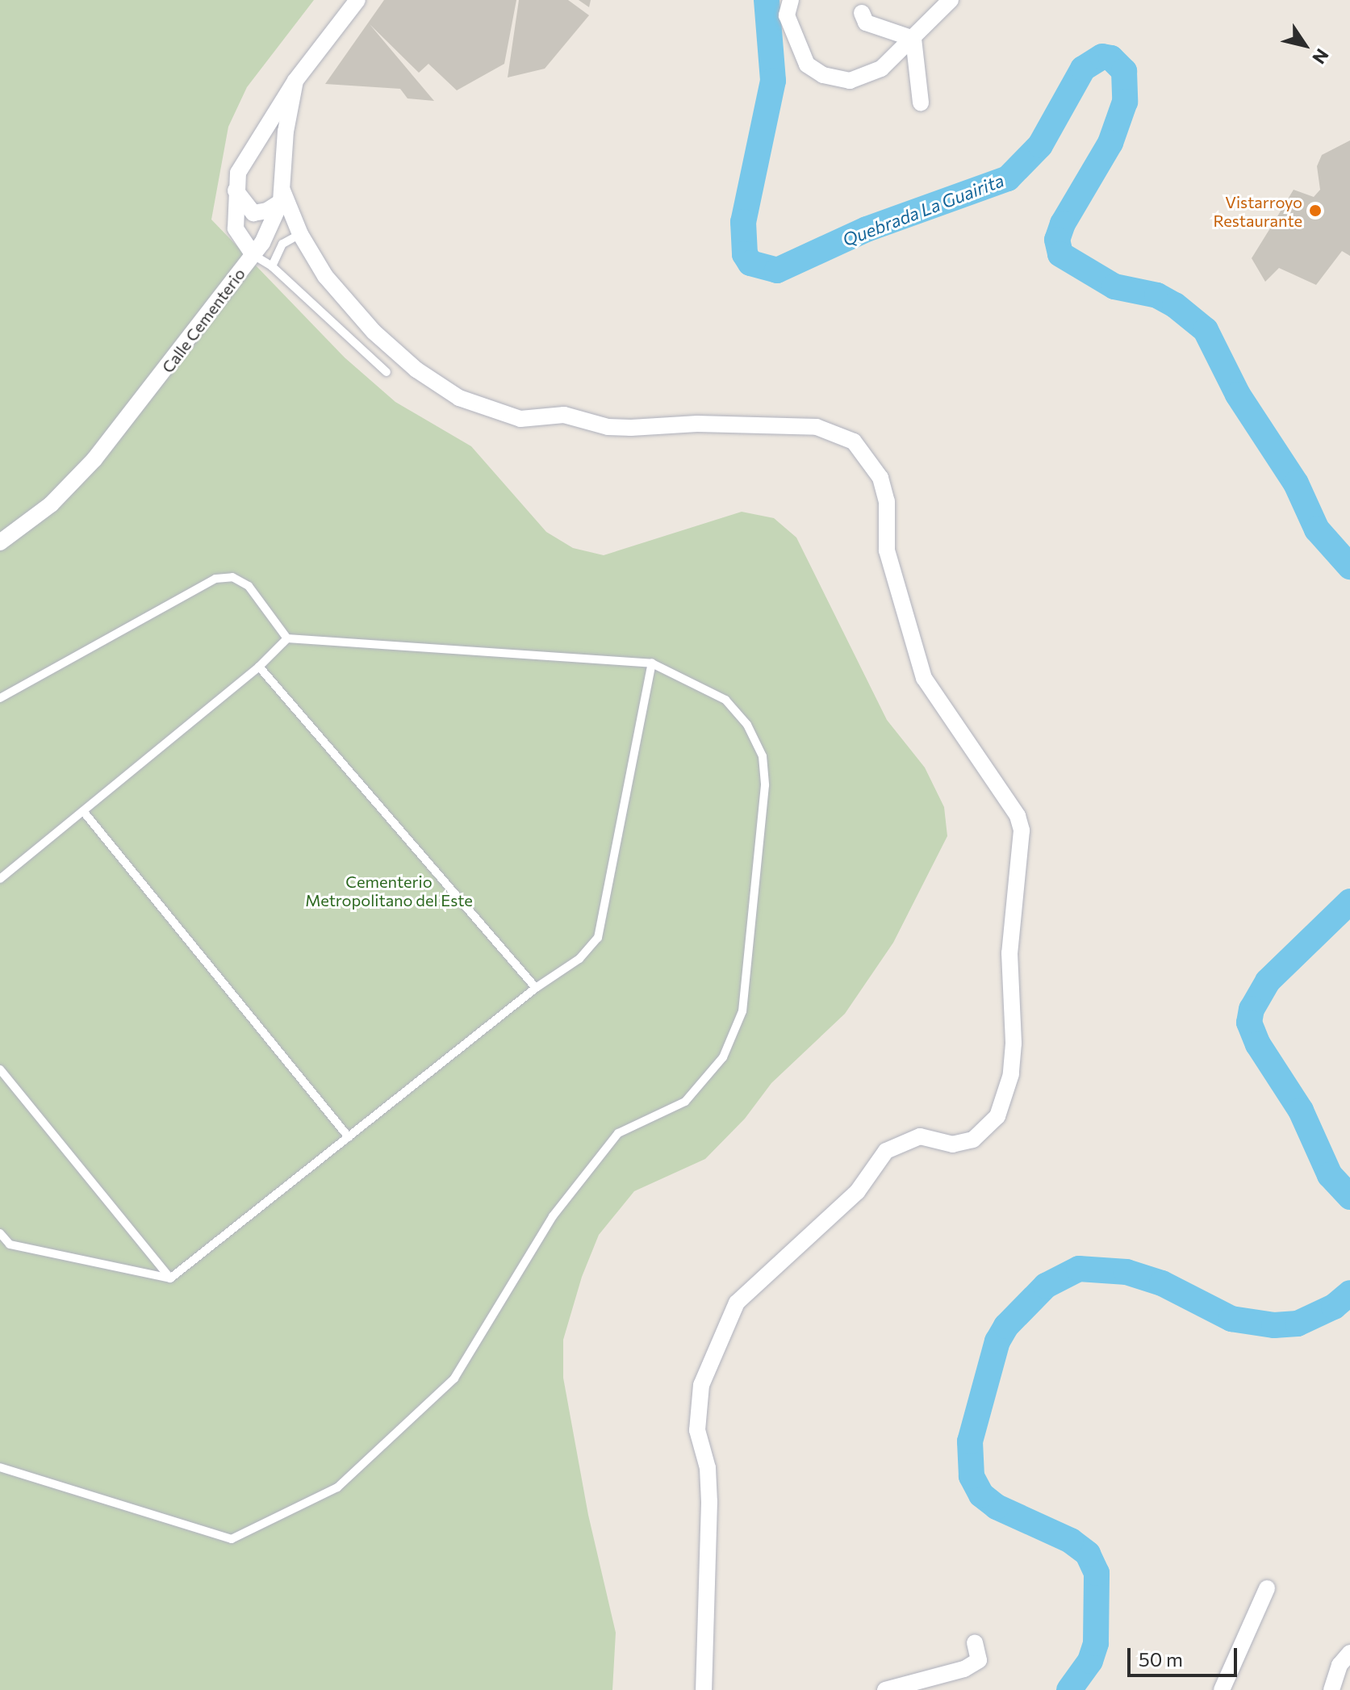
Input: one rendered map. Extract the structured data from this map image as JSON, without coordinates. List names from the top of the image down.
{
  "streets": {
    "street": ["Calle Cementerio"]
  },
  "water": ["Quebrada La Guairita"],
  "parks": ["Cementerio Metropolitano del Este"],
  "places": ["Vistarroyo Restaurante"],
  "scale_bar": "50 m",
  "north": "bottom right"
}
